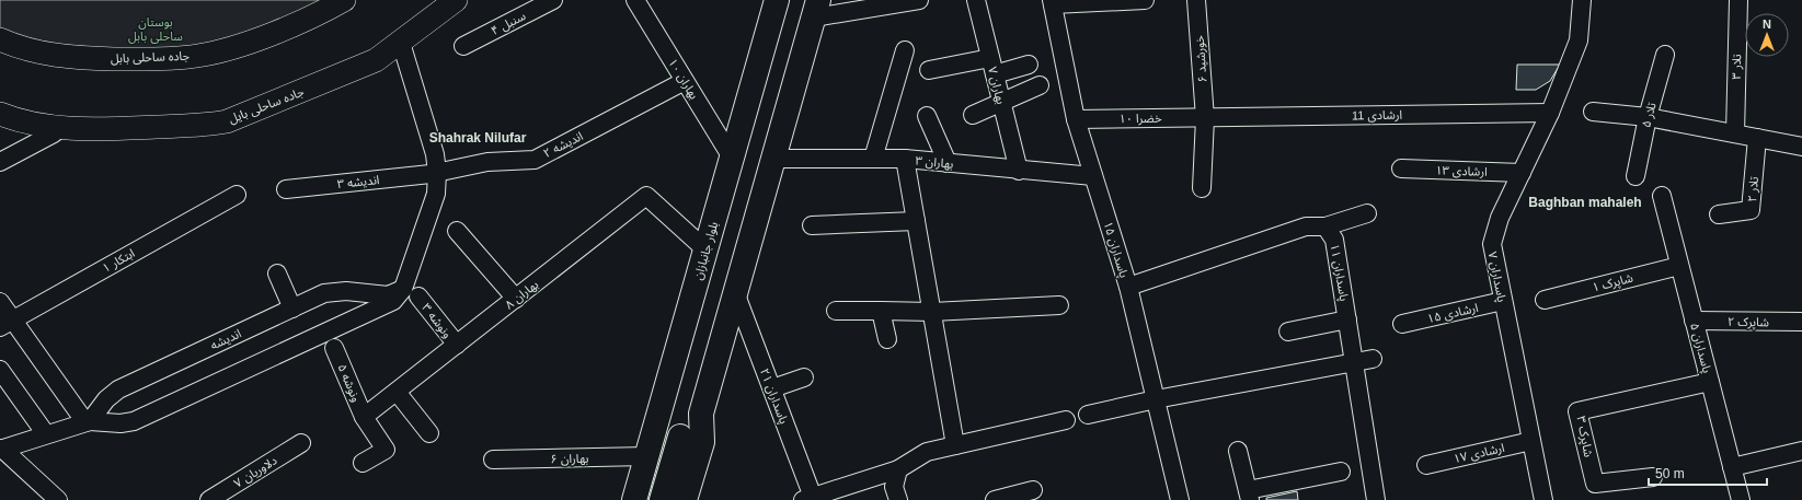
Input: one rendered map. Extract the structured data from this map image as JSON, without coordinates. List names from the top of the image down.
{
  "streets": {
    "highway": ["بلوار جانبازان"],
    "main road": ["جاده ساحلی بابل", "جاده ساحلی بایل"],
    "street": [
      "سنبل ۴",
      "خورشید ۶",
      "تلار ۳",
      "بهاران ۱۰",
      "بهاران ۷",
      "ارشادی 11",
      "تلار ۵",
      "خضرا ۱۰",
      "اندیشه ۲",
      "بهاران ۳",
      "ارشادی ۱۳",
      "اندیشه ۳",
      "تلار ۲",
      "پاسداران ۱۵",
      "ابتکار ۱",
      "پاسداران ١١",
      "پاسداران ۷",
      "شاپرک ۱",
      "بهاران ۸",
      "ارشادی ۱۵",
      "ونوشه ۳",
      "شاپرک ۲",
      "اندیشه",
      "پاسداران ۵",
      "ونوشه ۵",
      "پاسداران ۲۱",
      "شاپرک ۳",
      "ارشادی ۱۷",
      "بهاران ۶",
      "دلاوریان ۷"
    ]
  },
  "crossings": [
    ["خورشید ۶", "ارشادی 11"],
    ["خورشید ۶", "خضرا ۱۰"],
    ["بهاران ۱۰", "اندیشه ۲"],
    ["بهاران ۱۰", "بلوار جانبازان"],
    ["بهاران ۷", "بهاران ۳"],
    ["ارشادی 11", "خضرا ۱۰"],
    ["ارشادی 11", "پاسداران ۷"],
    ["خضرا ۱۰", "پاسداران ۱۵"],
    ["اندیشه ۲", "اندیشه ۳"],
    ["بهاران ۳", "پاسداران ۱۵"],
    ["ارشادی ۱۳", "پاسداران ۷"],
    ["بلوار جانبازان", "بهاران ۸"],
    ["بلوار جانبازان", "بهاران ۶"],
    ["پاسداران ۷", "ارشادی ۱۵"],
    ["پاسداران ۷", "ارشادی ۱۷"],
    ["شاپرک ۱", "پاسداران ۵"],
    ["بهاران ۸", "ونوشه ۳"],
    ["بهاران ۸", "ونوشه ۵"],
    ["شاپرک ۲", "پاسداران ۵"],
    ["پاسداران ۵", "شاپرک ۳"]
  ],
  "districts": ["Shahrak Nilufar", "Baghban mahaleh"],
  "parks": ["بوستان ساحلی بابل"],
  "scale_bar": "50 m",
  "north": "top"
}
